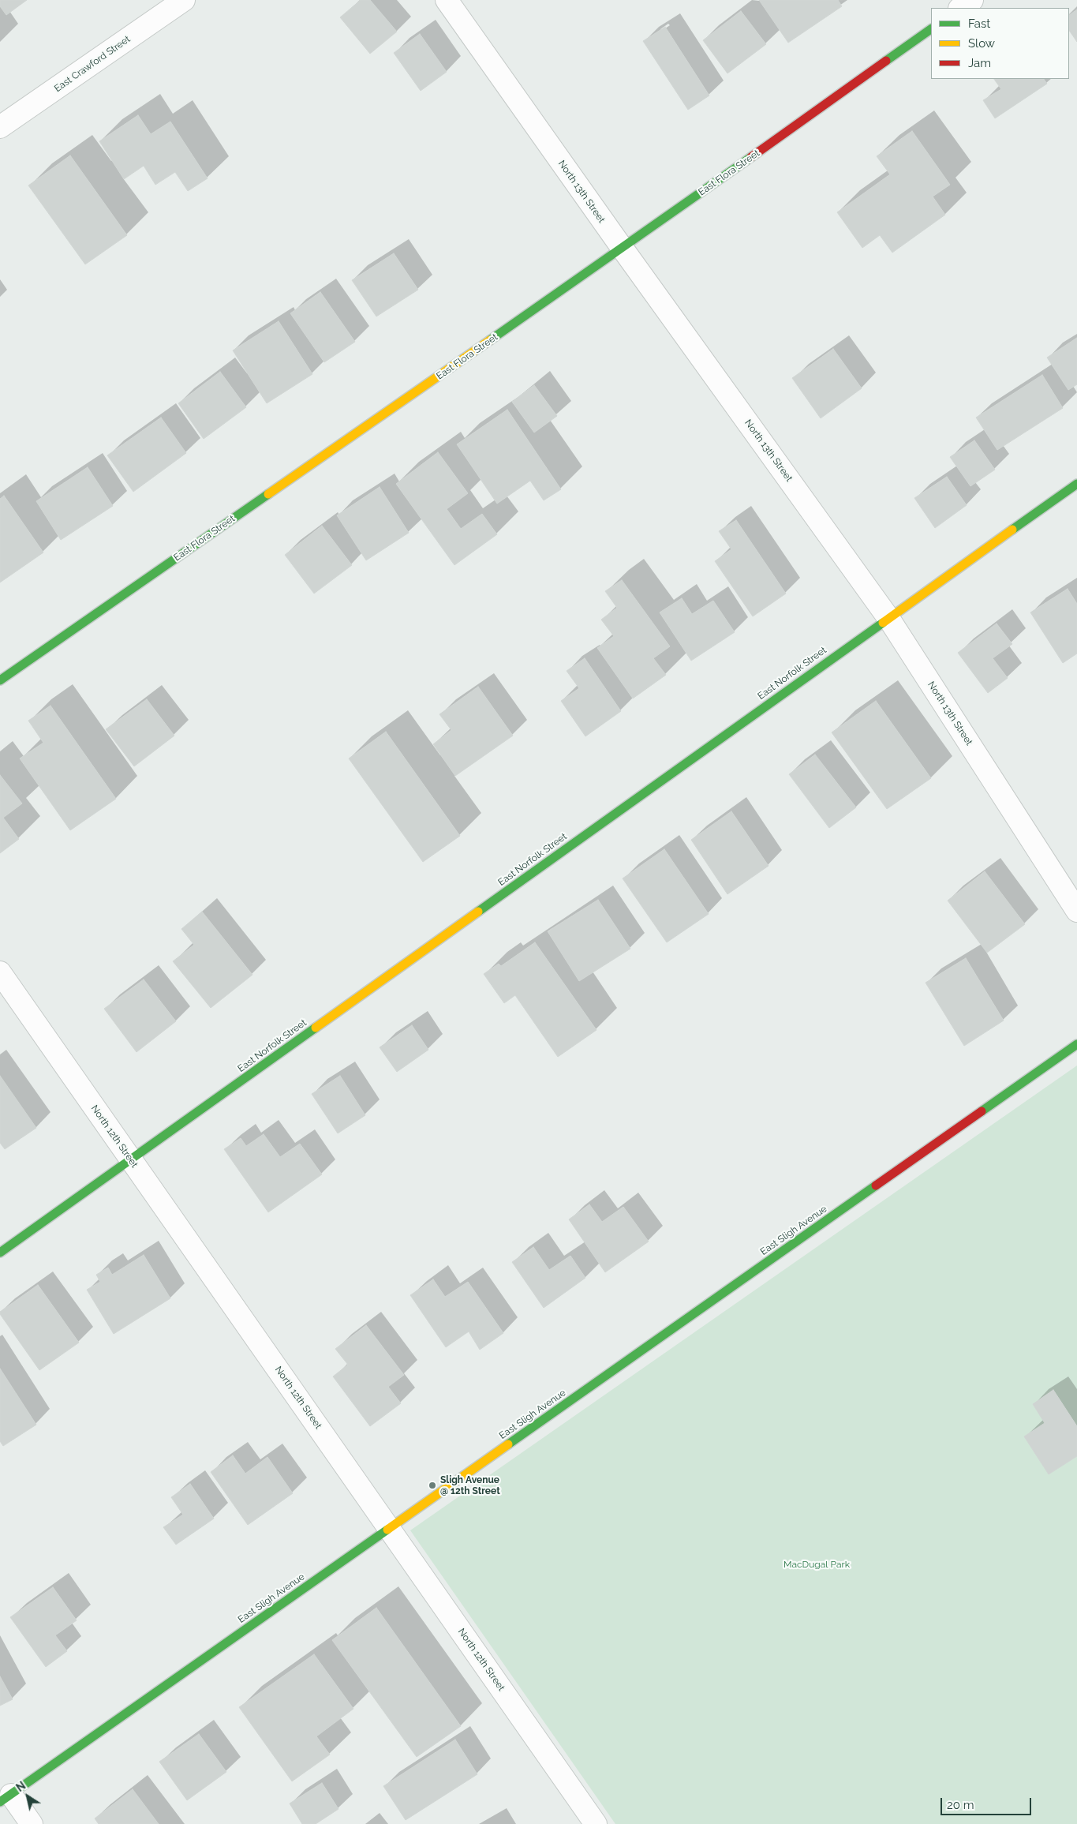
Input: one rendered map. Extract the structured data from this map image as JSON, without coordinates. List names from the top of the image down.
{
  "streets": {
    "street": [
      "East Crawford Street",
      "East Flora Street",
      "North 13th Street",
      "East Norfolk Street",
      "North 12th Street",
      "East Sligh Avenue"
    ]
  },
  "crossings": [
    ["East Flora Street", "North 13th Street"],
    ["North 13th Street", "East Norfolk Street"],
    ["East Norfolk Street", "North 12th Street"],
    ["North 12th Street", "East Sligh Avenue"]
  ],
  "parks": ["MacDugal Park"],
  "places": ["Sligh Avenue @ 12th Street"],
  "legend": ["Fast", "Slow", "Jam"],
  "scale_bar": "20 m",
  "north": "top left"
}
